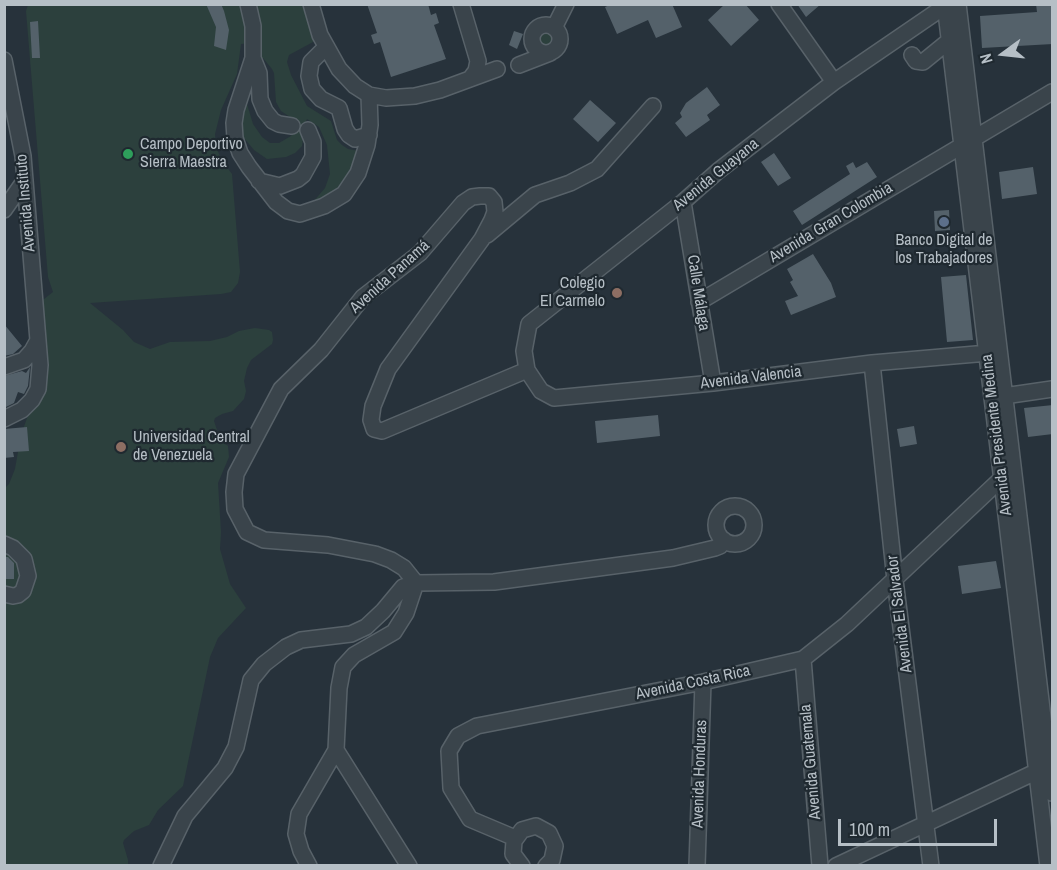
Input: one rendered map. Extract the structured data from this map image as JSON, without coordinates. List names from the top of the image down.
{
  "streets": {
    "street": [
      "Avenida Guayana",
      "Avenida Instituto",
      "Avenida Gran Colombia",
      "Avenida Panamá",
      "Calle Málaga",
      "Avenida Valencia",
      "Avenida Presidente Medina",
      "Avenida El Salvador",
      "Avenida Costa Rica",
      "Avenida Guatemala",
      "Avenida Honduras"
    ]
  },
  "crossings": [
    ["Avenida Guayana", "Avenida Panamá"],
    ["Avenida Guayana", "Calle Málaga"],
    ["Avenida Guayana", "Avenida Valencia"],
    ["Avenida Guayana", "Avenida Presidente Medina"],
    ["Avenida Gran Colombia", "Calle Málaga"],
    ["Avenida Gran Colombia", "Avenida Presidente Medina"],
    ["Avenida Panamá", "Avenida Valencia"],
    ["Calle Málaga", "Avenida Valencia"],
    ["Avenida Valencia", "Avenida Presidente Medina"],
    ["Avenida Valencia", "Avenida El Salvador"],
    ["Avenida Presidente Medina", "Avenida Costa Rica"],
    ["Avenida El Salvador", "Avenida Costa Rica"],
    ["Avenida Costa Rica", "Avenida Guatemala"],
    ["Avenida Costa Rica", "Avenida Honduras"]
  ],
  "places": [
    "Campo Deportivo Sierra Maestra",
    "Banco Digital de los Trabajadores",
    "Colegio El Carmelo",
    "Universidad Central de Venezuela"
  ],
  "scale_bar": "100 m",
  "north": "left"
}
